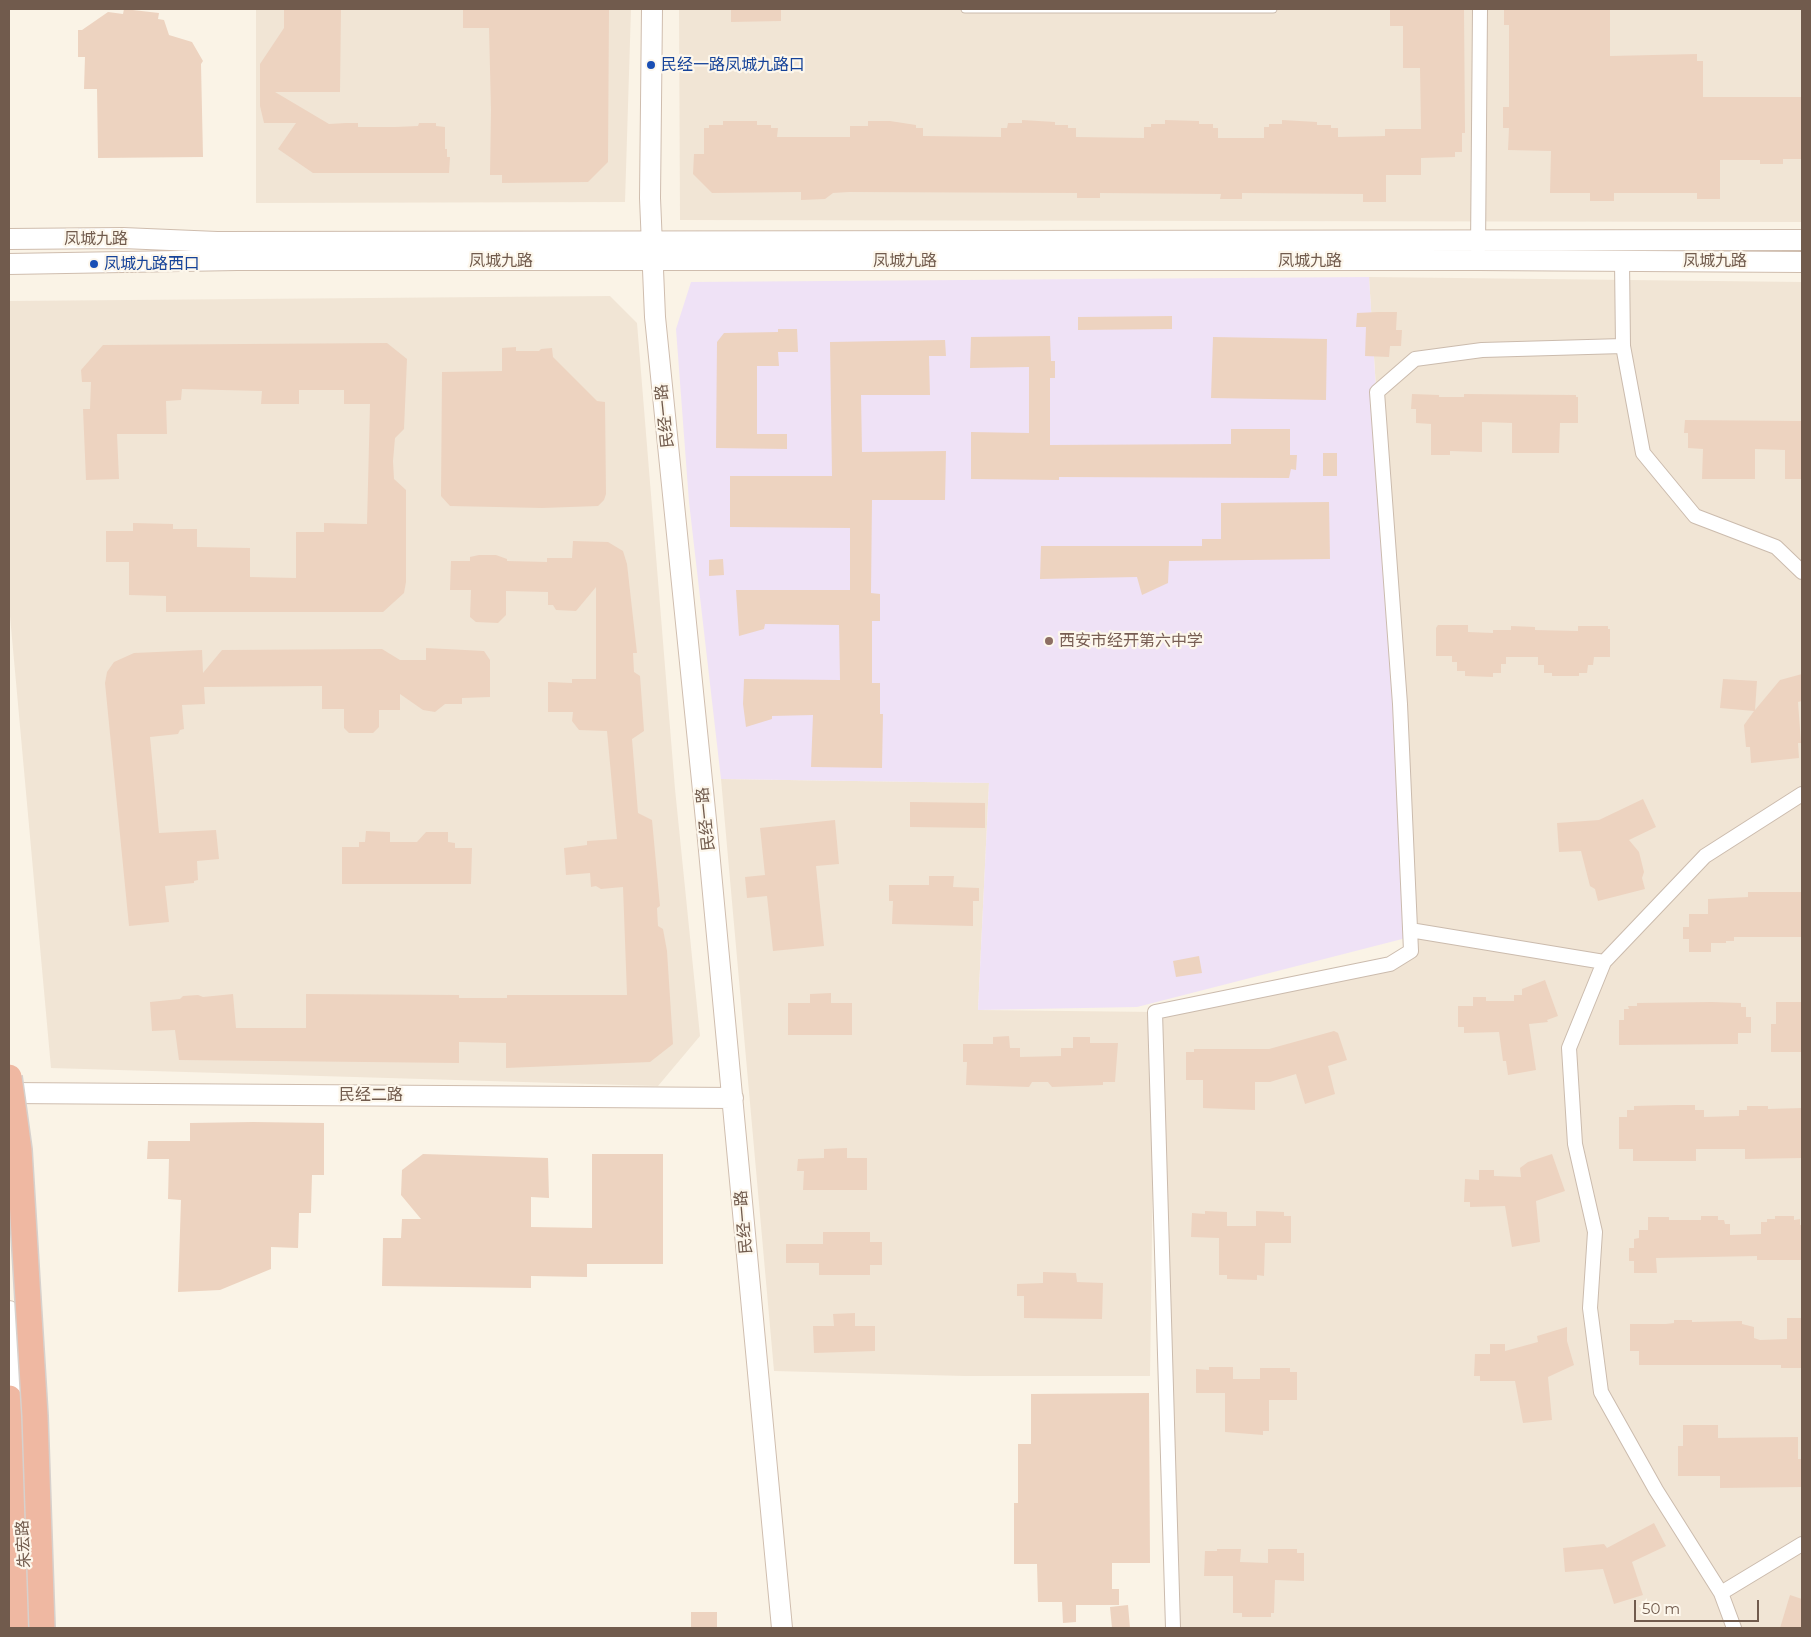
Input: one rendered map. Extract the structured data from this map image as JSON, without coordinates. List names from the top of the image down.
{
  "streets": {
    "street": [
      "凤城九路",
      "民经一路",
      "民经二路",
      "朱宏路"
    ]
  },
  "crossings": [
    ["凤城九路", "民经一路"],
    ["民经一路", "民经二路"]
  ],
  "places": ["民经一路凤城九路口", "凤城九路西口", "西安市经开第六中学"],
  "scale_bar": "50 m"
}
